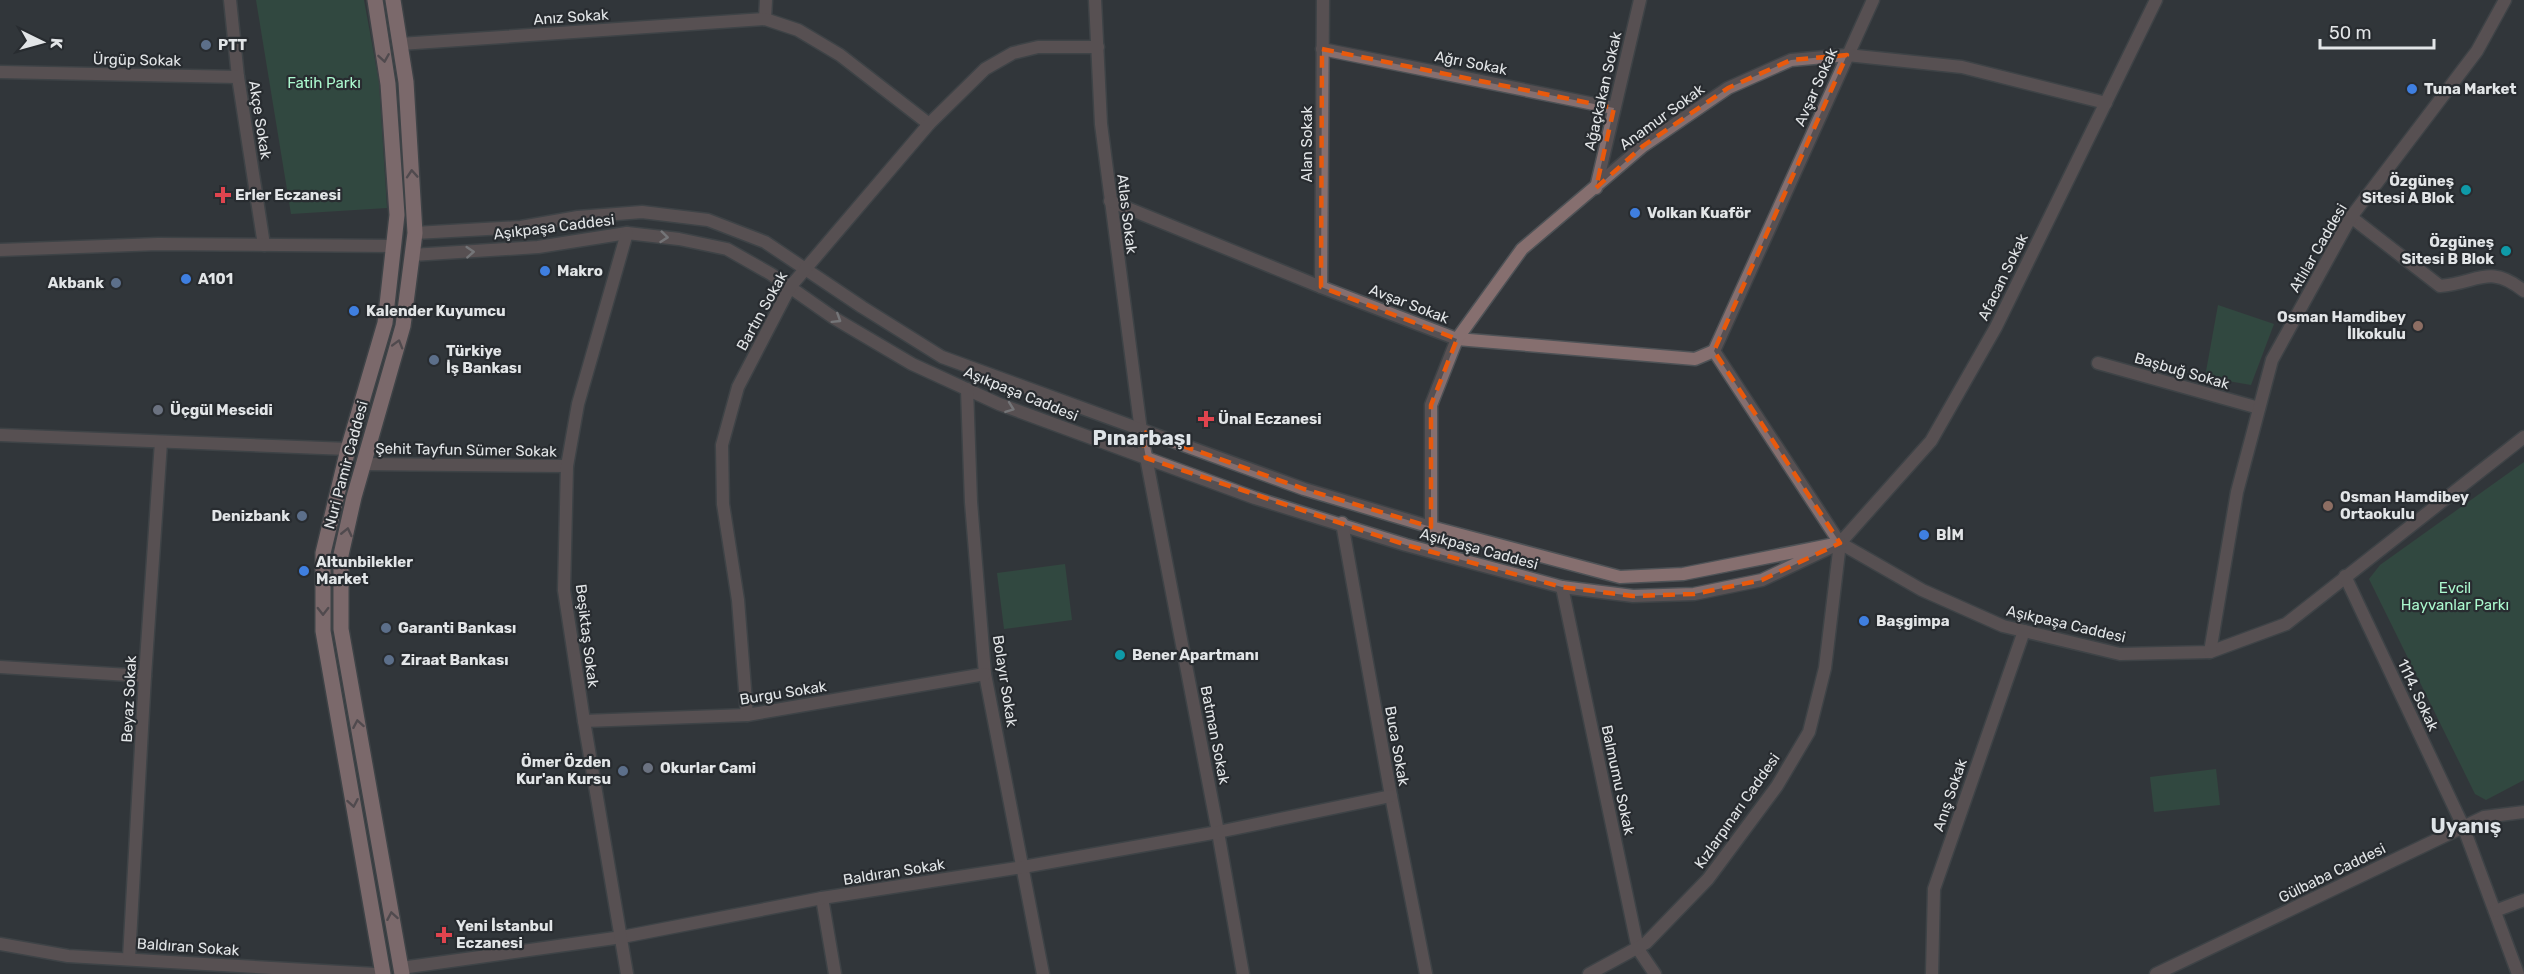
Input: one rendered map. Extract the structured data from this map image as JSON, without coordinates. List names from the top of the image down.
{
  "streets": {
    "main road": ["Nuri Pamir Caddesi"],
    "street": [
      "Anız Sokak",
      "Ürgüp Sokak",
      "Ağrı Sokak",
      "Avşar Sokak",
      "Ağaçkakan Sokak",
      "Anamur Sokak",
      "Akçe Sokak",
      "Alan Sokak",
      "Atlas Sokak",
      "Aşıkpaşa Caddesi",
      "Atlılar Caddesi",
      "Afacan Sokak",
      "Bartın Sokak",
      "Başbuğ Sokak",
      "Şehit Tayfun Sümer Sokak",
      "Beşiktaş Sokak",
      "Bolayır Sokak",
      "Burgu Sokak",
      "1114. Sokak",
      "Beyaz Sokak",
      "Batman Sokak",
      "Buca Sokak",
      "Balmumu Sokak",
      "Anış Sokak",
      "Kızlarpınarı Caddesi",
      "Baldıran Sokak",
      "Gülbaba Caddesi"
    ]
  },
  "crossings": [
    ["Anız Sokak", "Bartın Sokak"],
    ["Anız Sokak", "Nuri Pamir Caddesi"],
    ["Ürgüp Sokak", "Akçe Sokak"],
    ["Ağrı Sokak", "Ağaçkakan Sokak"],
    ["Ağrı Sokak", "Alan Sokak"],
    ["Avşar Sokak", "Anamur Sokak"],
    ["Avşar Sokak", "Alan Sokak"],
    ["Avşar Sokak", "Atlas Sokak"],
    ["Ağaçkakan Sokak", "Anamur Sokak"],
    ["Anamur Sokak", "Aşıkpaşa Caddesi"],
    ["Anamur Sokak", "Afacan Sokak"],
    ["Atlas Sokak", "Aşıkpaşa Caddesi"],
    ["Atlas Sokak", "Bartın Sokak"],
    ["Atlas Sokak", "Batman Sokak"],
    ["Aşıkpaşa Caddesi", "Atlılar Caddesi"],
    ["Aşıkpaşa Caddesi", "Afacan Sokak"],
    ["Aşıkpaşa Caddesi", "Bartın Sokak"],
    ["Aşıkpaşa Caddesi", "Nuri Pamir Caddesi"],
    ["Aşıkpaşa Caddesi", "Beşiktaş Sokak"],
    ["Aşıkpaşa Caddesi", "Bolayır Sokak"],
    ["Aşıkpaşa Caddesi", "1114. Sokak"],
    ["Aşıkpaşa Caddesi", "Batman Sokak"],
    ["Aşıkpaşa Caddesi", "Buca Sokak"],
    ["Aşıkpaşa Caddesi", "Balmumu Sokak"],
    ["Aşıkpaşa Caddesi", "Anış Sokak"],
    ["Aşıkpaşa Caddesi", "Kızlarpınarı Caddesi"],
    ["Atlılar Caddesi", "Başbuğ Sokak"],
    ["Afacan Sokak", "Kızlarpınarı Caddesi"],
    ["Bartın Sokak", "Burgu Sokak"],
    ["Şehit Tayfun Sümer Sokak", "Nuri Pamir Caddesi"],
    ["Şehit Tayfun Sümer Sokak", "Beşiktaş Sokak"],
    ["Nuri Pamir Caddesi", "Baldıran Sokak"],
    ["Beşiktaş Sokak", "Burgu Sokak"],
    ["Beşiktaş Sokak", "Baldıran Sokak"],
    ["Bolayır Sokak", "Burgu Sokak"],
    ["Bolayır Sokak", "Baldıran Sokak"],
    ["1114. Sokak", "Gülbaba Caddesi"],
    ["Beyaz Sokak", "Baldıran Sokak"],
    ["Batman Sokak", "Baldıran Sokak"],
    ["Buca Sokak", "Baldıran Sokak"],
    ["Balmumu Sokak", "Kızlarpınarı Caddesi"]
  ],
  "districts": ["Pınarbaşı", "Uyanış"],
  "parks": ["Fatih Parkı", "Evcil Hayvanlar Parkı"],
  "places": {
    "other": [
      "PTT",
      "Tuna Market",
      "Özgüneş Sitesi A Blok",
      "Volkan Kuaför",
      "Özgüneş Sitesi B Blok",
      "Makro",
      "A101",
      "Akbank",
      "Kalender Kuyumcu",
      "Osman Hamdibey İlkokulu",
      "Türkiye İş Bankası",
      "Üçgül Mescidi",
      "Osman Hamdibey Ortaokulu",
      "Denizbank",
      "BİM",
      "Altunbilekler Market",
      "Başgimpa",
      "Garanti Bankası",
      "Bener Apartmanı",
      "Ziraat Bankası",
      "Okurlar Cami",
      "Ömer Özden Kur'an Kursu"
    ],
    "health": ["Erler Eczanesi", "Ünal Eczanesi", "Yeni İstanbul Eczanesi"]
  },
  "scale_bar": "50 m",
  "north": "right"
}
